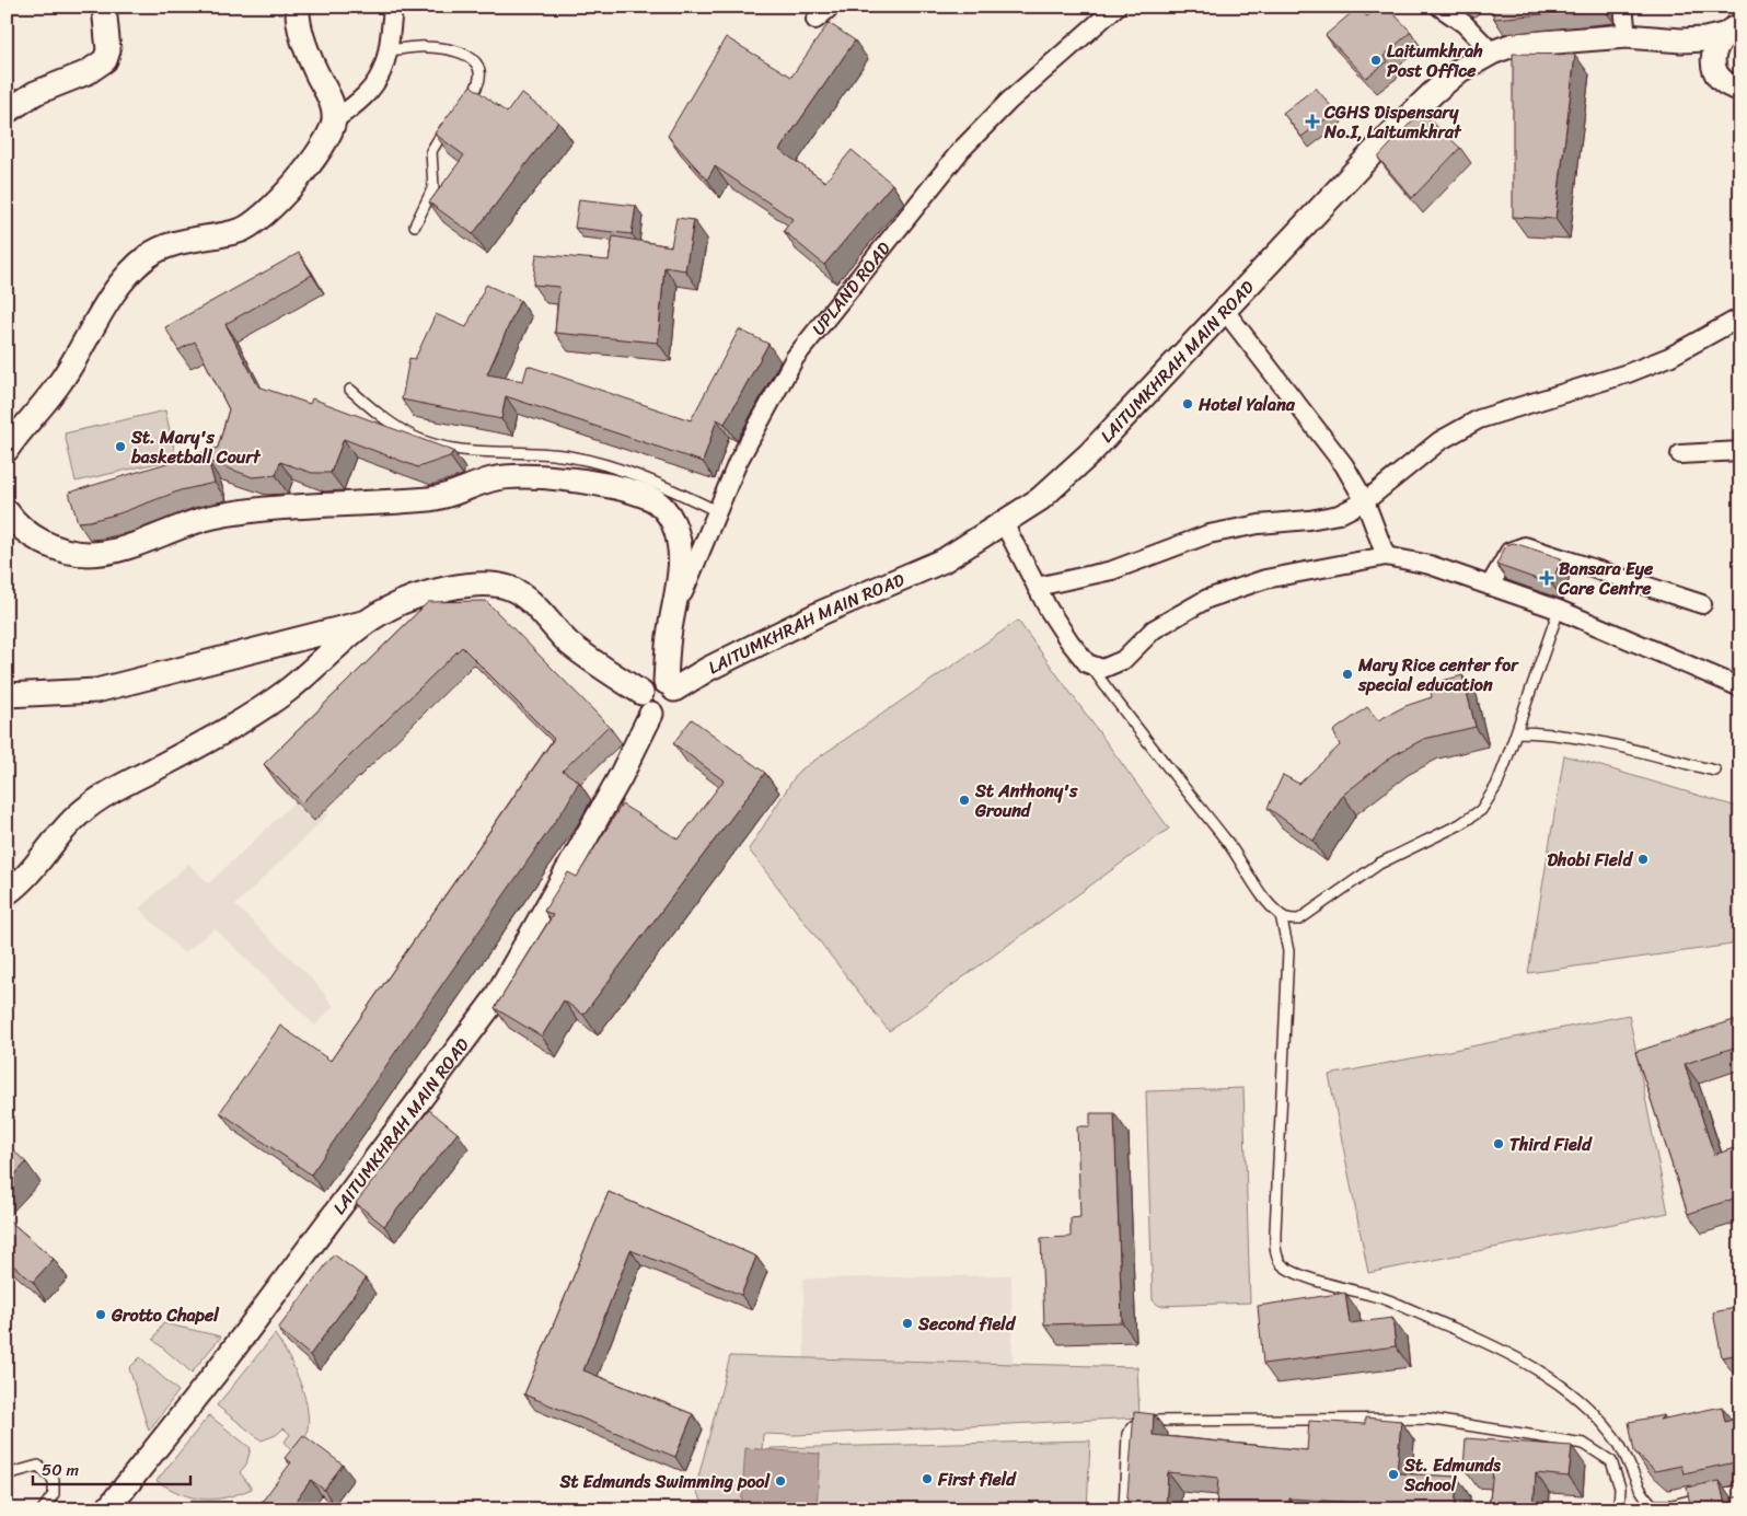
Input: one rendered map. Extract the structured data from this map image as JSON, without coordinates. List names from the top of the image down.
{
  "streets": {
    "street": ["UPLAND ROAD", "LAITUMKHRAH MAIN ROAD"]
  },
  "places": {
    "other": [
      "Laitumkhrah Post Office",
      "Hotel Yalana",
      "St. Mary's basketball Court",
      "Mary Rice center for special education",
      "St Anthony's Ground",
      "Dhobi Field",
      "Third Field",
      "Grotto Chapel",
      "Second field",
      "St. Edmunds School",
      "First field",
      "St Edmunds Swimming pool"
    ],
    "health": ["CGHS Dispensary No.I, Laitumkhrat", "Bansara Eye Care Centre"]
  },
  "scale_bar": "50 m"
}
